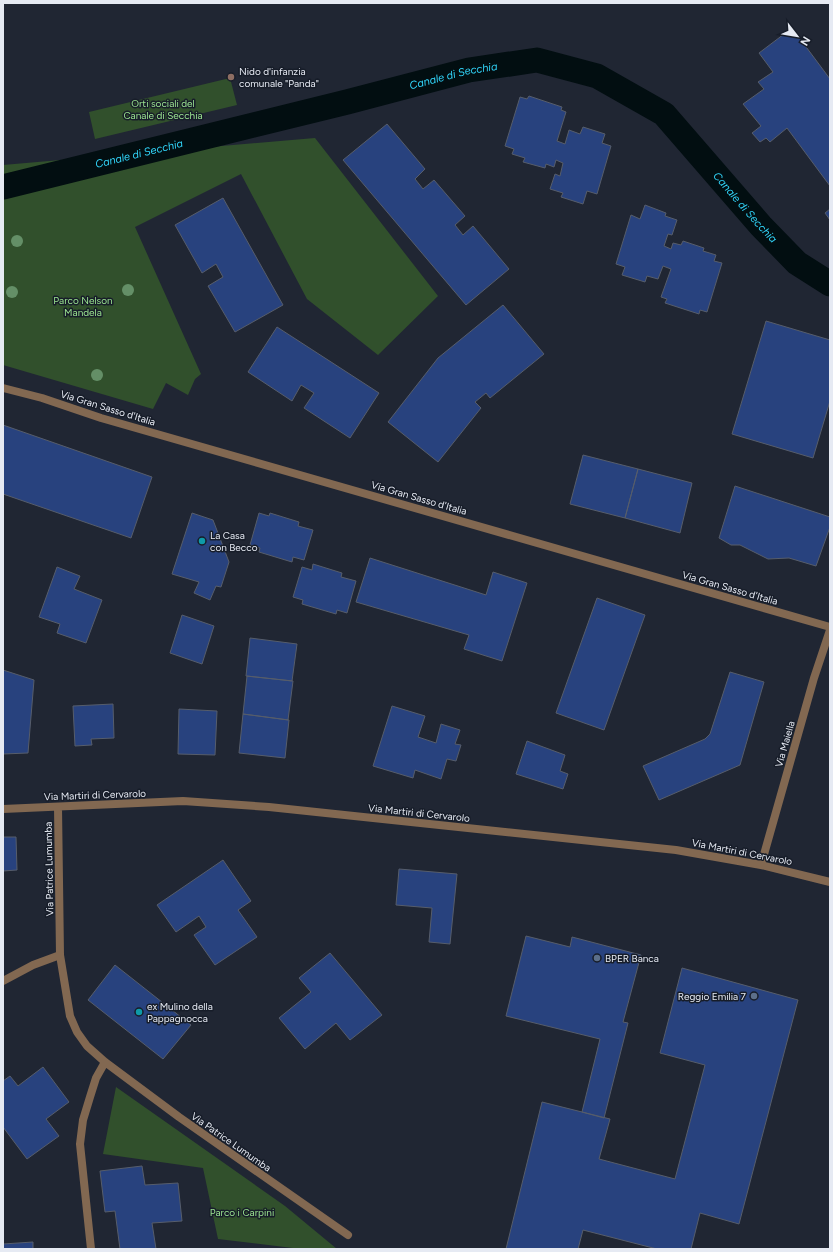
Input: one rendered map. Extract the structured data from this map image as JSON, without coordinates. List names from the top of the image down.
{
  "streets": {
    "street": [
      "Via Gran Sasso d'Italia",
      "Via Maiella",
      "Via Martiri di Cervarolo",
      "Via Patrice Lumumba"
    ]
  },
  "crossings": [
    ["Via Gran Sasso d'Italia", "Via Maiella"],
    ["Via Maiella", "Via Martiri di Cervarolo"],
    ["Via Martiri di Cervarolo", "Via Patrice Lumumba"]
  ],
  "water": ["Canale di Secchia"],
  "parks": ["Orti sociali del Canale di Secchia", "Parco Nelson Mandela", "Parco i Carpini"],
  "places": [
    "Nido d'infanzia comunale \"Panda\"",
    "La Casa con Becco",
    "BPER Banca",
    "Reggio Emilia 7",
    "ex Mulino della Pappagnocca"
  ],
  "north": "bottom right"
}
